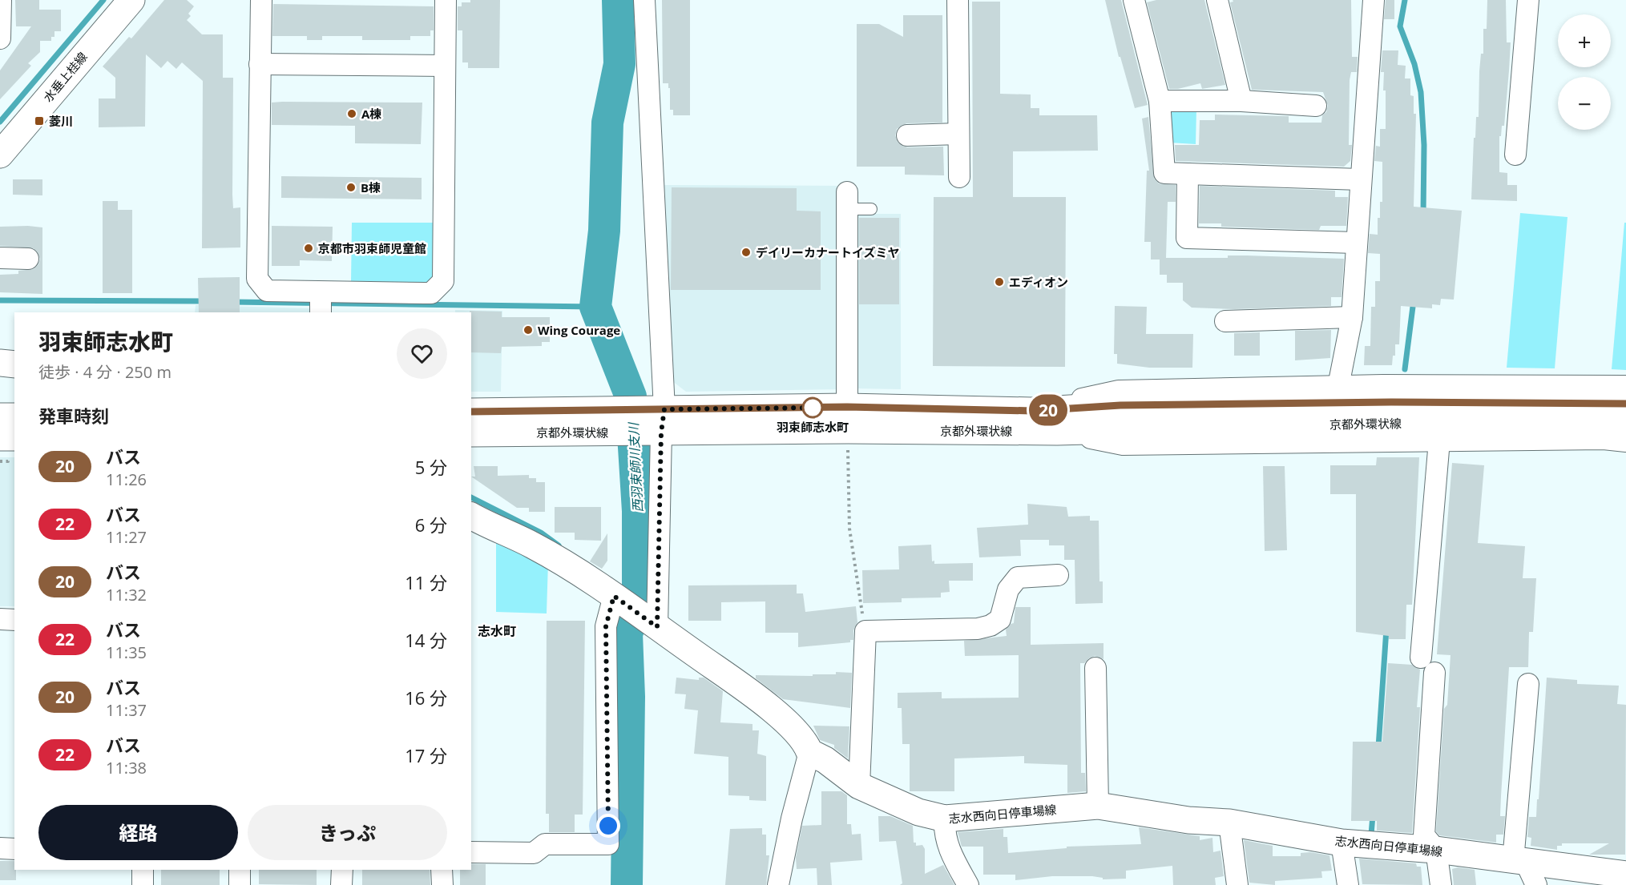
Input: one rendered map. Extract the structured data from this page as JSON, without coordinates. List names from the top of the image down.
{
  "streets": {
    "main road": ["水垂上桂線", "京都外環状線", "志水西向日停車場線"]
  },
  "districts": ["志水町"],
  "water": ["西羽束師川支川"],
  "places": {
    "other": [
      "A棟",
      "B棟",
      "京都市羽束師児童館",
      "デイリーカナートイズミヤ",
      "エディオン",
      "Wing Courage",
      "羽束師志水町"
    ],
    "transit": ["菱川"]
  },
  "lines": ["bus line 20"],
  "page": {
    "on_map": "20",
    "map_buttons": ["+", "−"],
    "heading": [
      ["羽束師志水町", "徒歩 · 4 分 · 250 m"],
      "発車時刻"
    ],
    "list": [
      {
        "mark": "20",
        "name": "バス",
        "note": "11:26",
        "value": "5 分"
      },
      {
        "mark": "22",
        "name": "バス",
        "note": "11:27",
        "value": "6 分"
      },
      {
        "mark": "20",
        "name": "バス",
        "note": "11:32",
        "value": "11 分"
      },
      {
        "mark": "22",
        "name": "バス",
        "note": "11:35",
        "value": "14 分"
      },
      {
        "mark": "20",
        "name": "バス",
        "note": "11:37",
        "value": "16 分"
      },
      {
        "mark": "22",
        "name": "バス",
        "note": "11:38",
        "value": "17 分"
      }
    ],
    "buttons": ["経路", "きっぷ"]
  }
}
